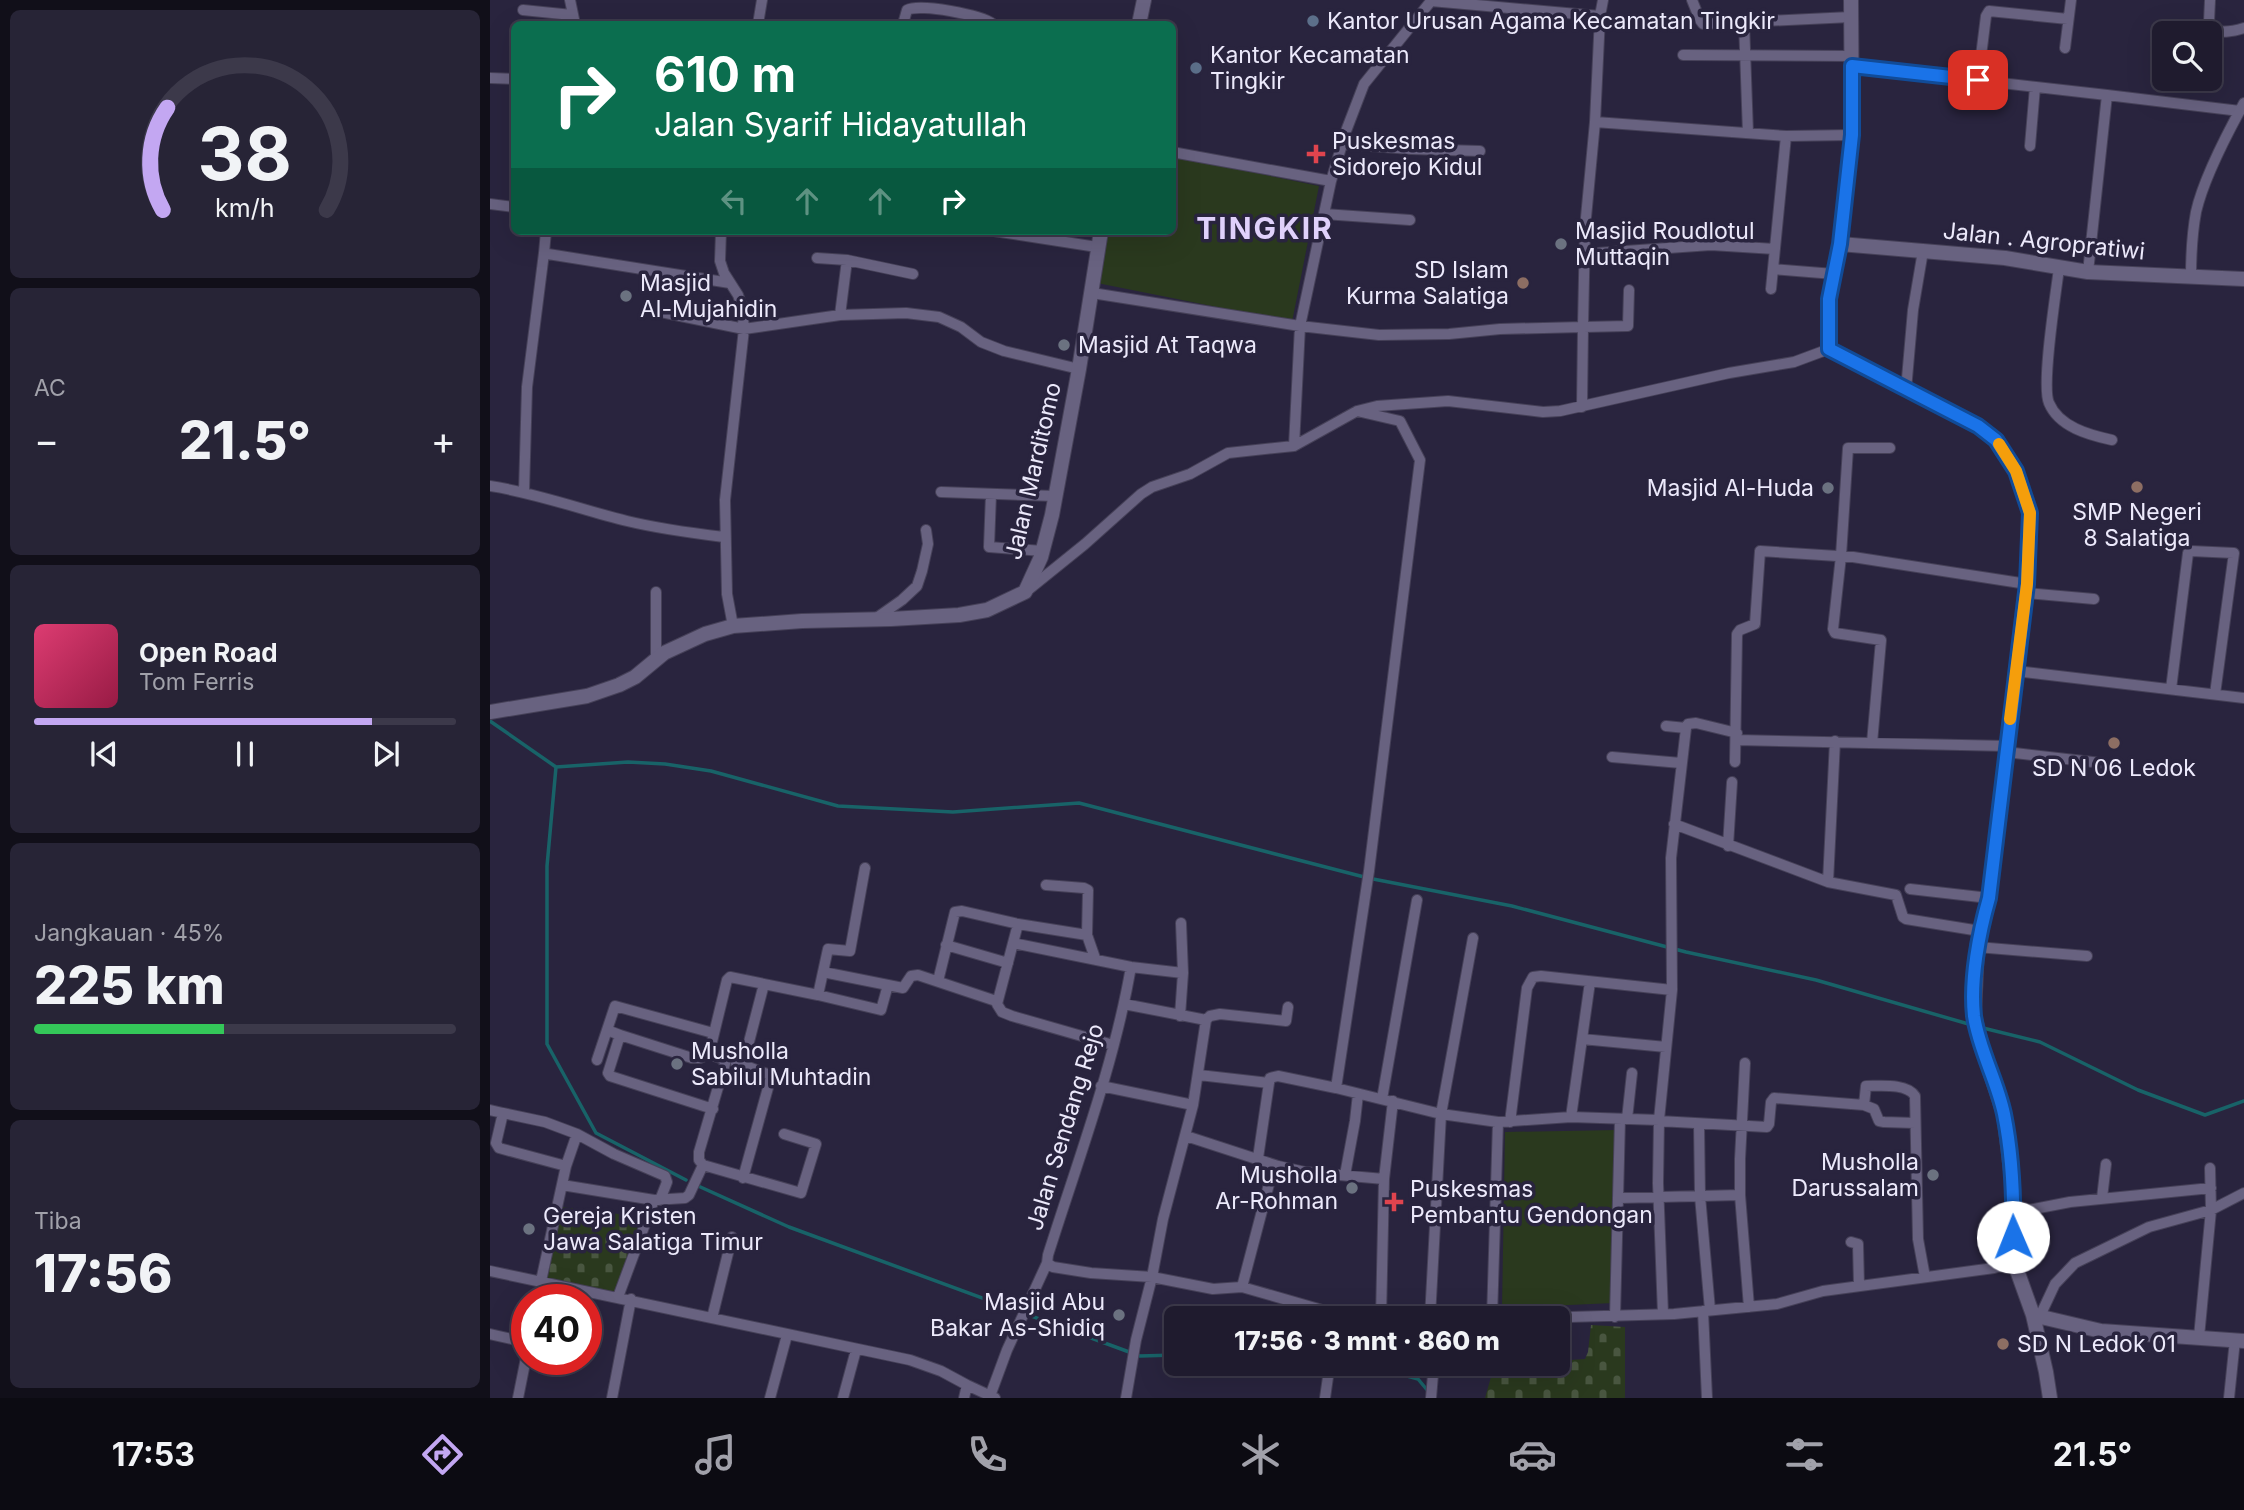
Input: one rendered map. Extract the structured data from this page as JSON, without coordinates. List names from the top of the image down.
{
  "streets": {
    "street": ["Jalan . Agropratiwi", "Jalan Marditomo", "Jalan Sendang Rejo"]
  },
  "districts": ["TINGKIR"],
  "places": {
    "other": [
      "Kantor Urusan Agama Kecamatan Tingkir",
      "Kantor Kecamatan Tingkir",
      "Masjid Roudlotul Muttaqin",
      "SD Islam Kurma Salatiga",
      "Masjid Al-Mujahidin",
      "Masjid At Taqwa",
      "SMP Negeri 8 Salatiga",
      "Masjid Al-Huda",
      "SD N 06 Ledok",
      "Musholla Sabilul Muhtadin",
      "Musholla Darussalam",
      "Musholla Ar-Rohman",
      "Gereja Kristen Jawa Salatiga Timur",
      "Masjid Abu Bakar As-Shidiq",
      "SD N Ledok 01"
    ],
    "health": ["Puskesmas Sidorejo Kidul", "Puskesmas Pembantu Gendongan"]
  },
  "page": {
    "turn": ["610 m", "Jalan Syarif Hidayatullah"],
    "tile": [
      "AC",
      ["Jangkauan · 45%", "225 km"],
      ["Tiba", "17:56"]
    ],
    "heat": ["−", "21.5°", "+"],
    "song": ["Open Road", "Tom Ferris"],
    "limit": "40",
    "trip": "17:56 · 3 mnt · 860 m",
    "tabs": ["17:53", "21.5°"],
    "gauge": ["38", "km/h"]
  }
}
